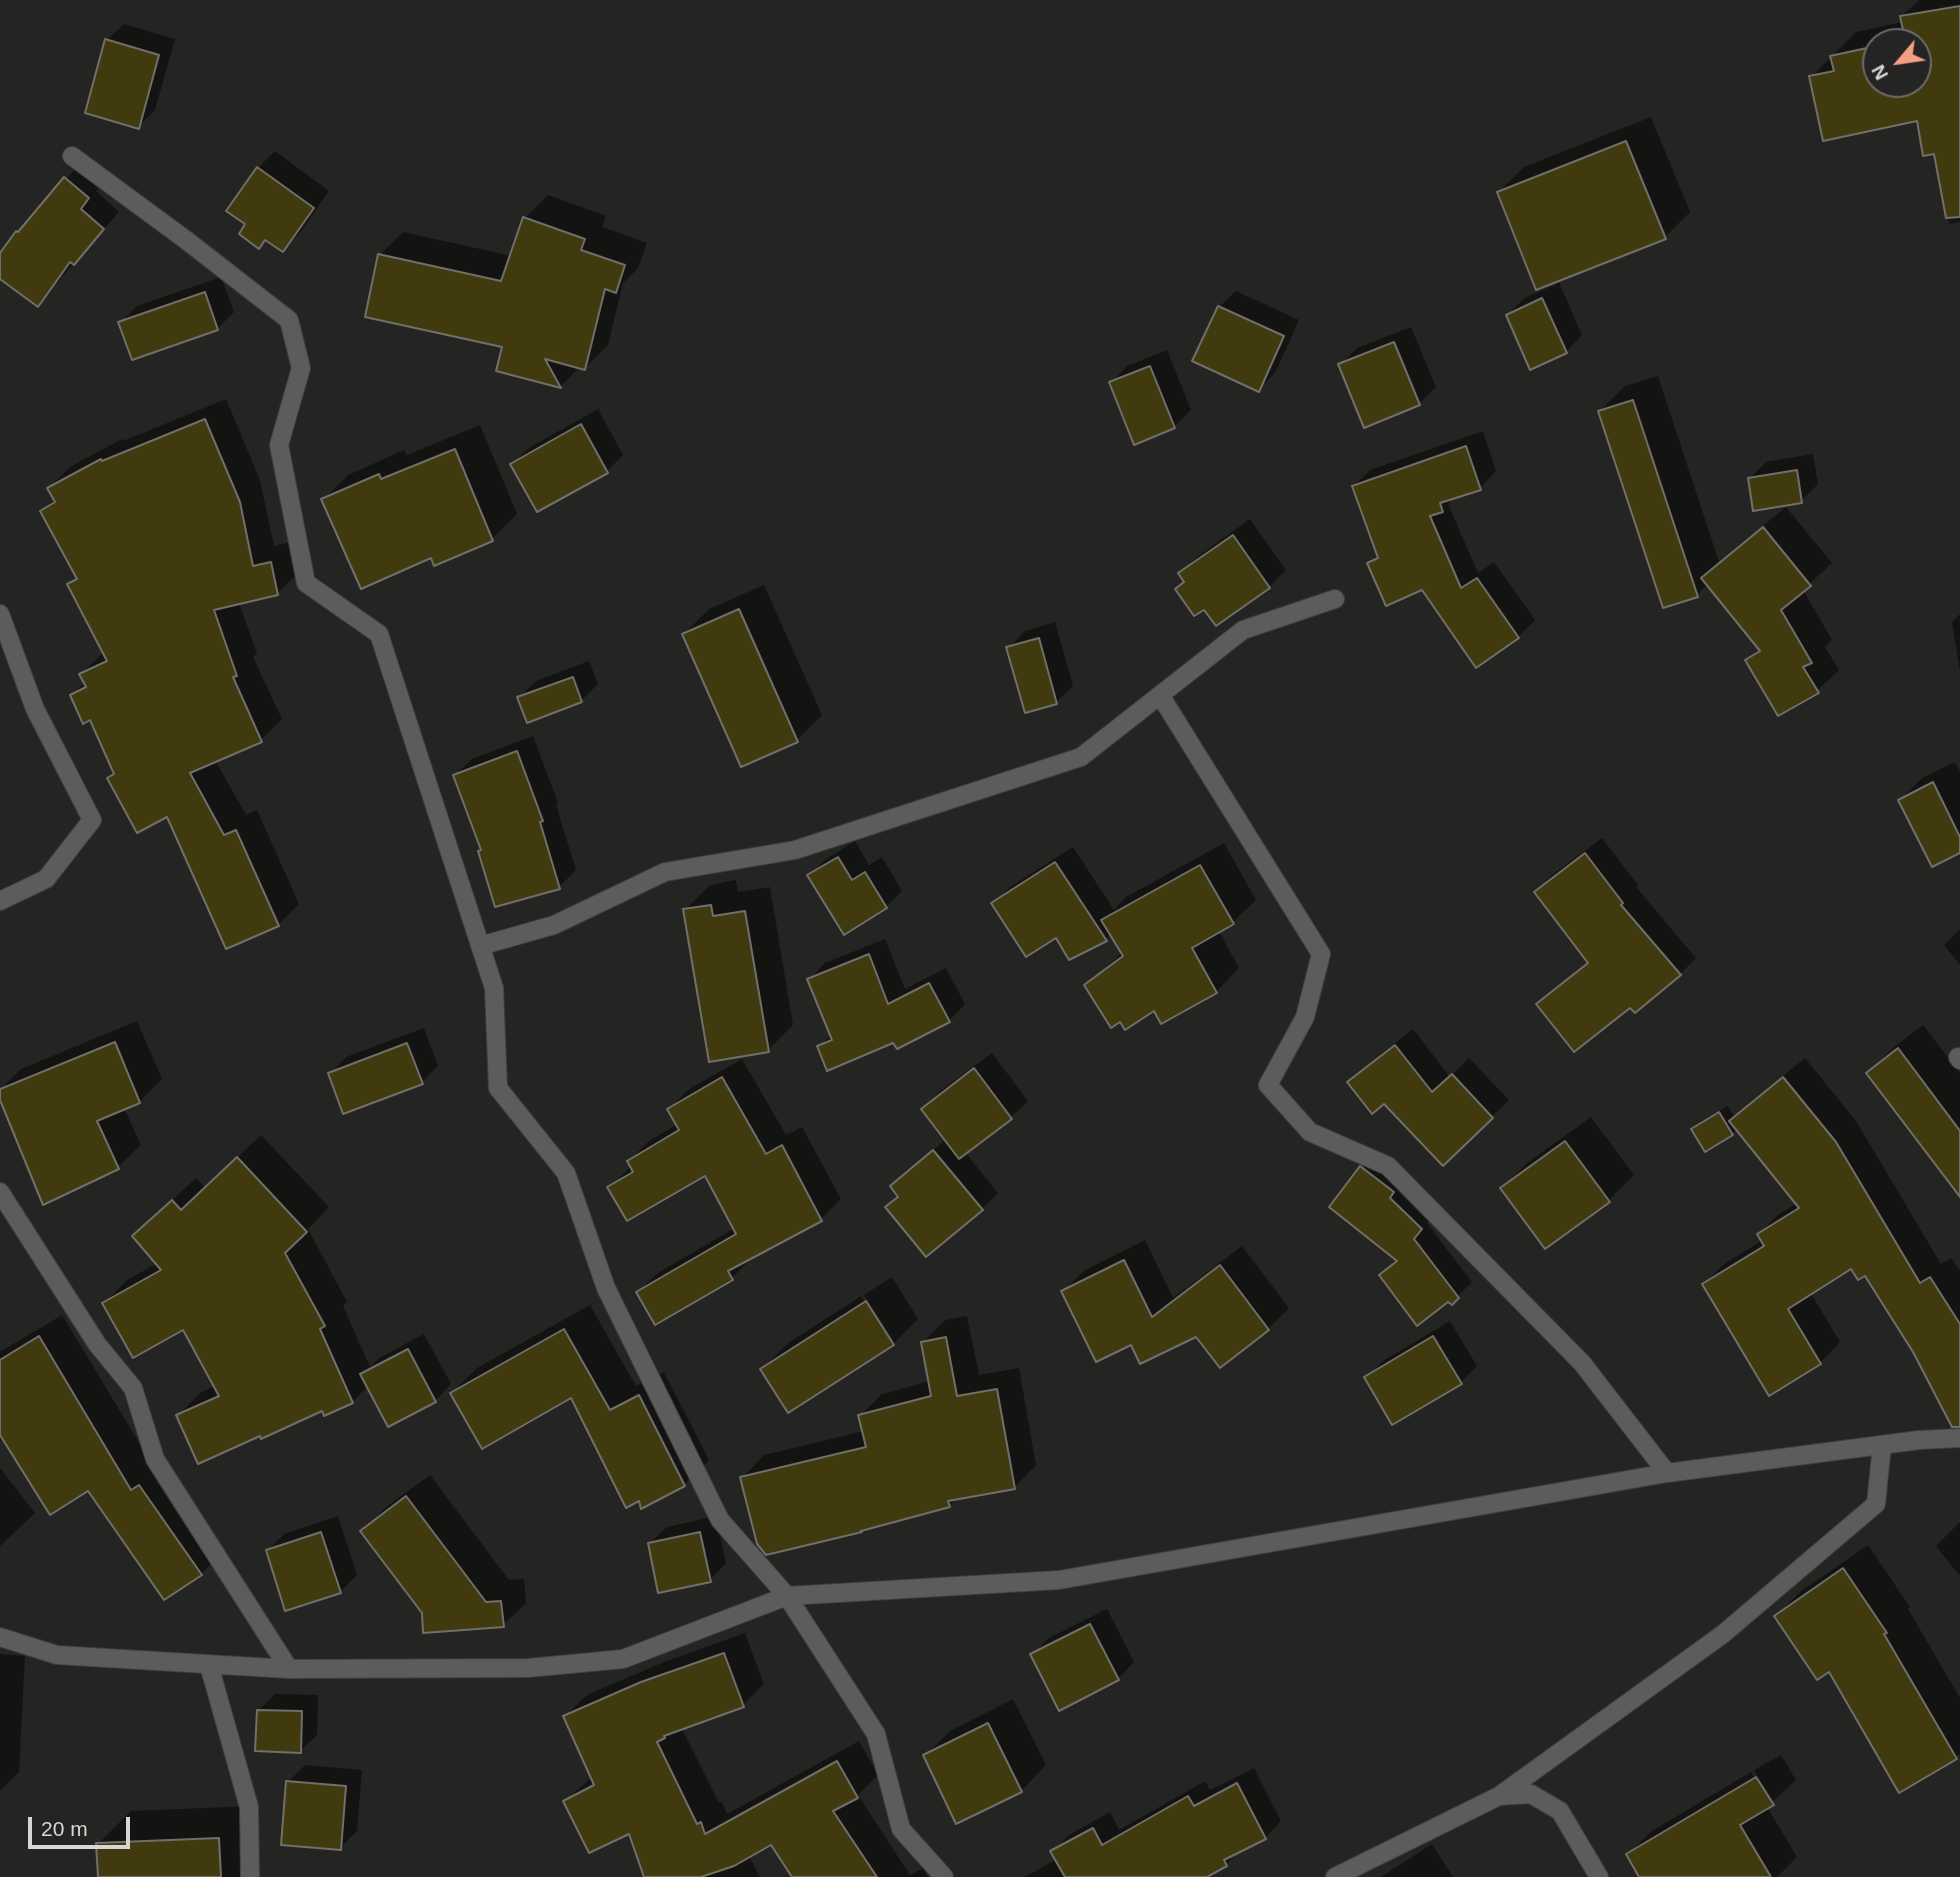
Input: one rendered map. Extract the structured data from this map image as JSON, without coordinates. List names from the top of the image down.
{
  "scale_bar": "20 m",
  "north": "bottom left"
}
